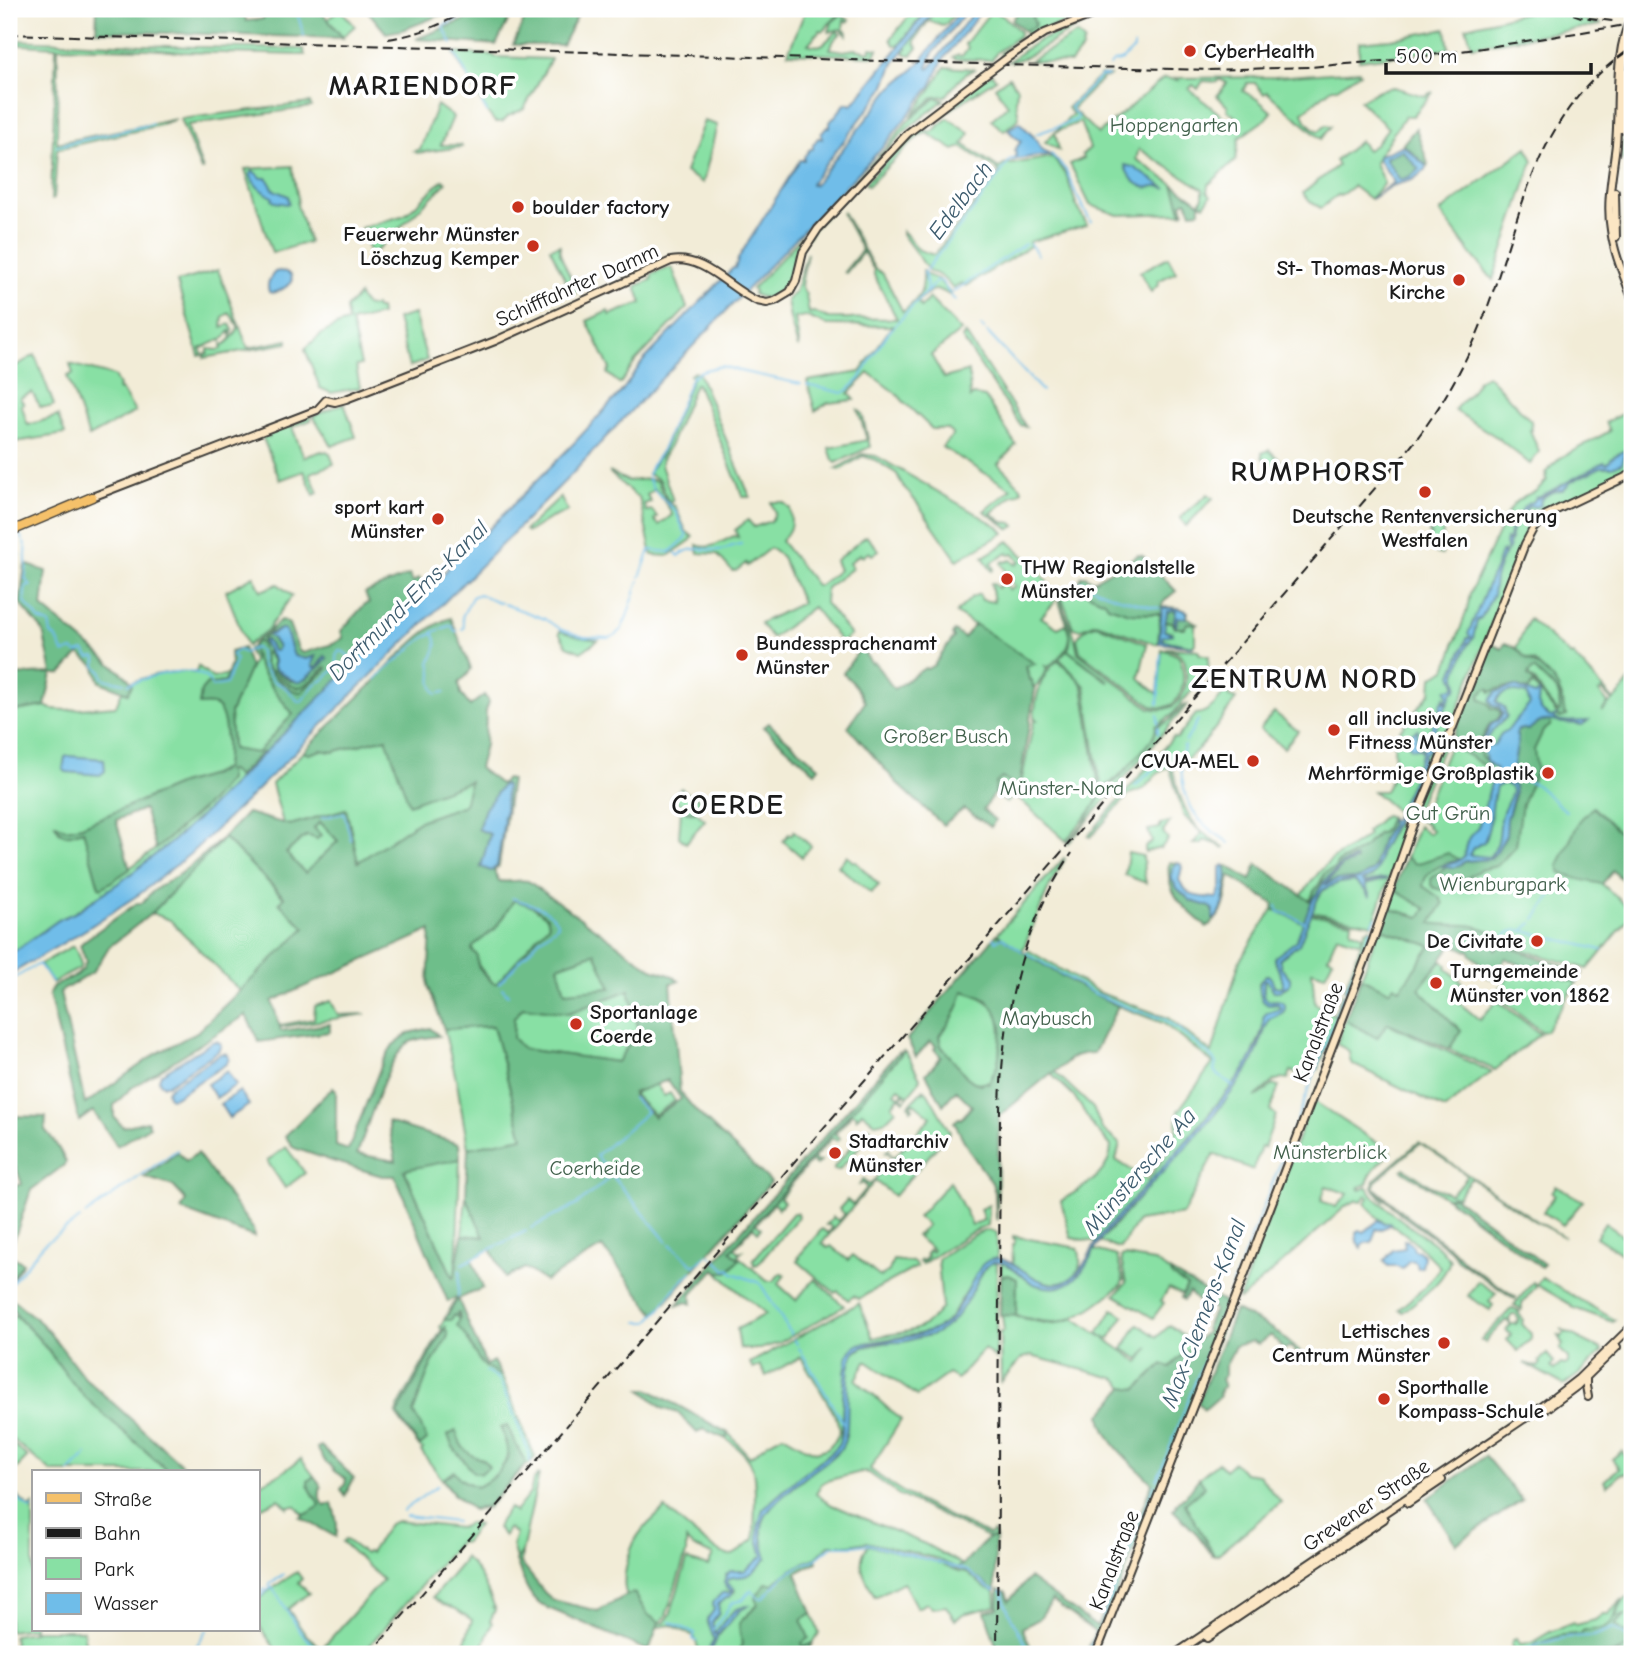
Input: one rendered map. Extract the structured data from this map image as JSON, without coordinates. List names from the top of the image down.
{
  "streets": {
    "main road": ["Schifffahrter Damm", "Kanalstraße", "Grevener Straße"]
  },
  "districts": [
    "MARIENDORF",
    "RUMPHORST",
    "ZENTRUM NORD",
    "COERDE"
  ],
  "water": [
    "Edelbach",
    "Dortmund-Ems-Kanal",
    "Münstersche Aa",
    "Max-Clemens-Kanal"
  ],
  "parks": [
    "Hoppengarten",
    "Großer Busch",
    "Münster-Nord",
    "Gut Grün",
    "Wienburgpark",
    "Maybusch",
    "Münsterblick",
    "Coerheide"
  ],
  "places": [
    "CyberHealth",
    "boulder factory",
    "Feuerwehr Münster Löschzug Kemper",
    "St- Thomas-Morus Kirche",
    "Deutsche Rentenversicherung Westfalen",
    "sport kart Münster",
    "THW Regionalstelle Münster",
    "Bundessprachenamt Münster",
    "all inclusive Fitness Münster",
    "CVUA-MEL",
    "Mehrförmige Großplastik",
    "De Civitate",
    "Turngemeinde Münster von 1862",
    "Sportanlage Coerde",
    "Stadtarchiv Münster",
    "Lettisches Centrum Münster",
    "Sporthalle Kompass-Schule"
  ],
  "legend": [
    "Straße",
    "Bahn",
    "Park",
    "Wasser"
  ],
  "scale_bar": "500 m"
}
